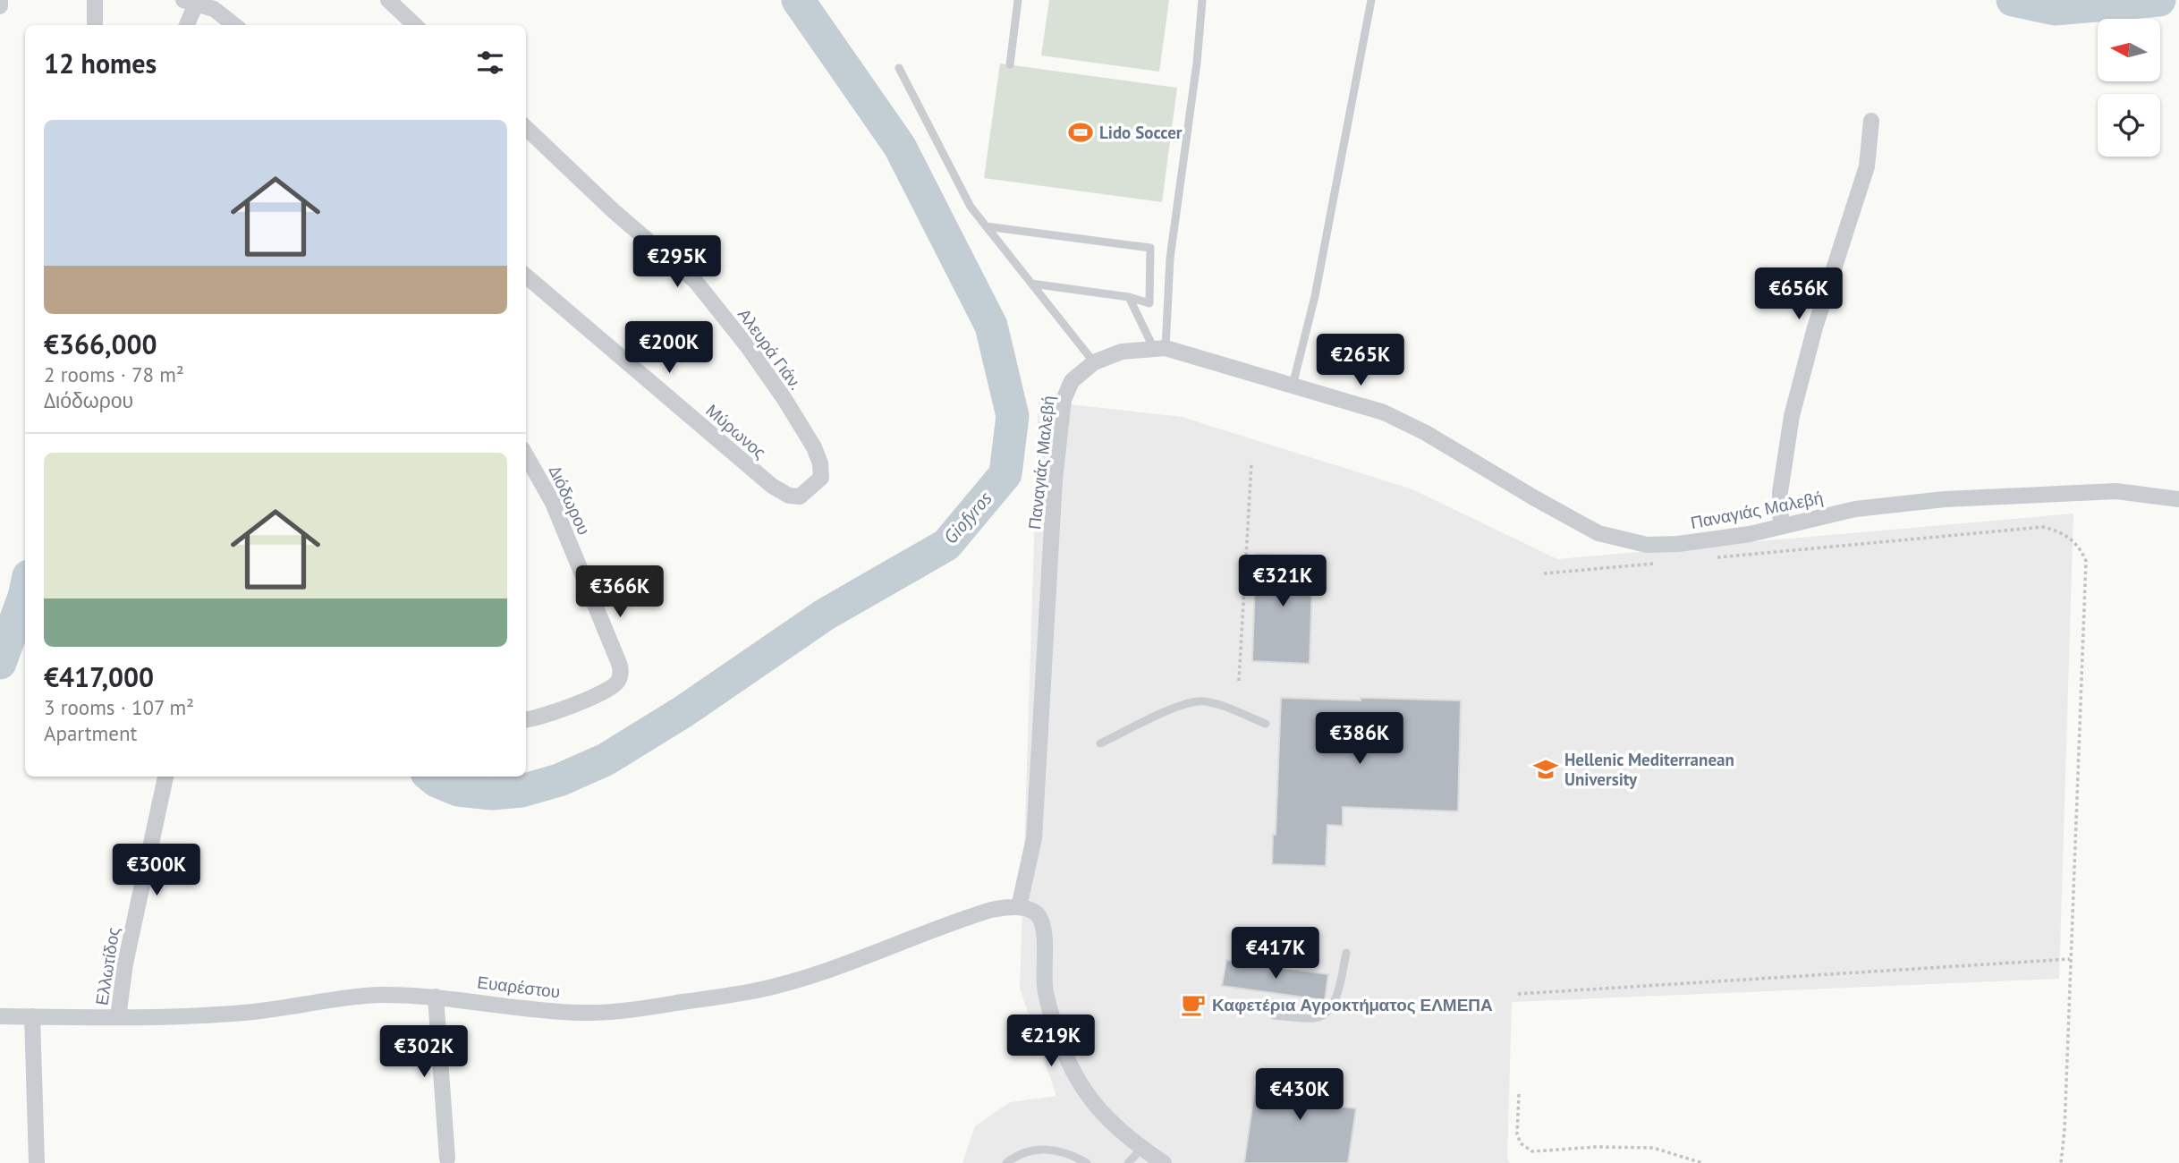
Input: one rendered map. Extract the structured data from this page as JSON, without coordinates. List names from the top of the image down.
{
  "streets": {
    "street": [
      "Αλευρά Γιάν.",
      "Μύρωνος",
      "Παναγιάς Μαλεβή",
      "Διόδωρου",
      "Ελλωτίδος",
      "Ευαρέστου"
    ]
  },
  "crossings": [
    ["Αλευρά Γιάν.", "Μύρωνος"],
    ["Παναγιάς Μαλεβή", "Ευαρέστου"],
    ["Ελλωτίδος", "Ευαρέστου"]
  ],
  "water": ["Giofyros"],
  "places": {
    "sports": ["Lido Soccer"],
    "school or university": ["Hellenic Mediterranean University"],
    "cafe": ["Καφετέρια Αγροκτήματος ΕΛΜΕΠΑ"]
  },
  "north": "left",
  "page": {
    "heading": "12 homes",
    "list": [
      {
        "name": "€366,000",
        "note": "2 rooms · 78 m² · Διόδωρου"
      },
      {
        "name": "€417,000",
        "note": "3 rooms · 107 m² · Apartment"
      }
    ],
    "price": [
      "€295K",
      "€656K",
      "€200K",
      "€265K",
      "€321K",
      "€366K",
      "€386K",
      "€300K",
      "€417K",
      "€219K",
      "€302K",
      "€430K"
    ]
  }
}
